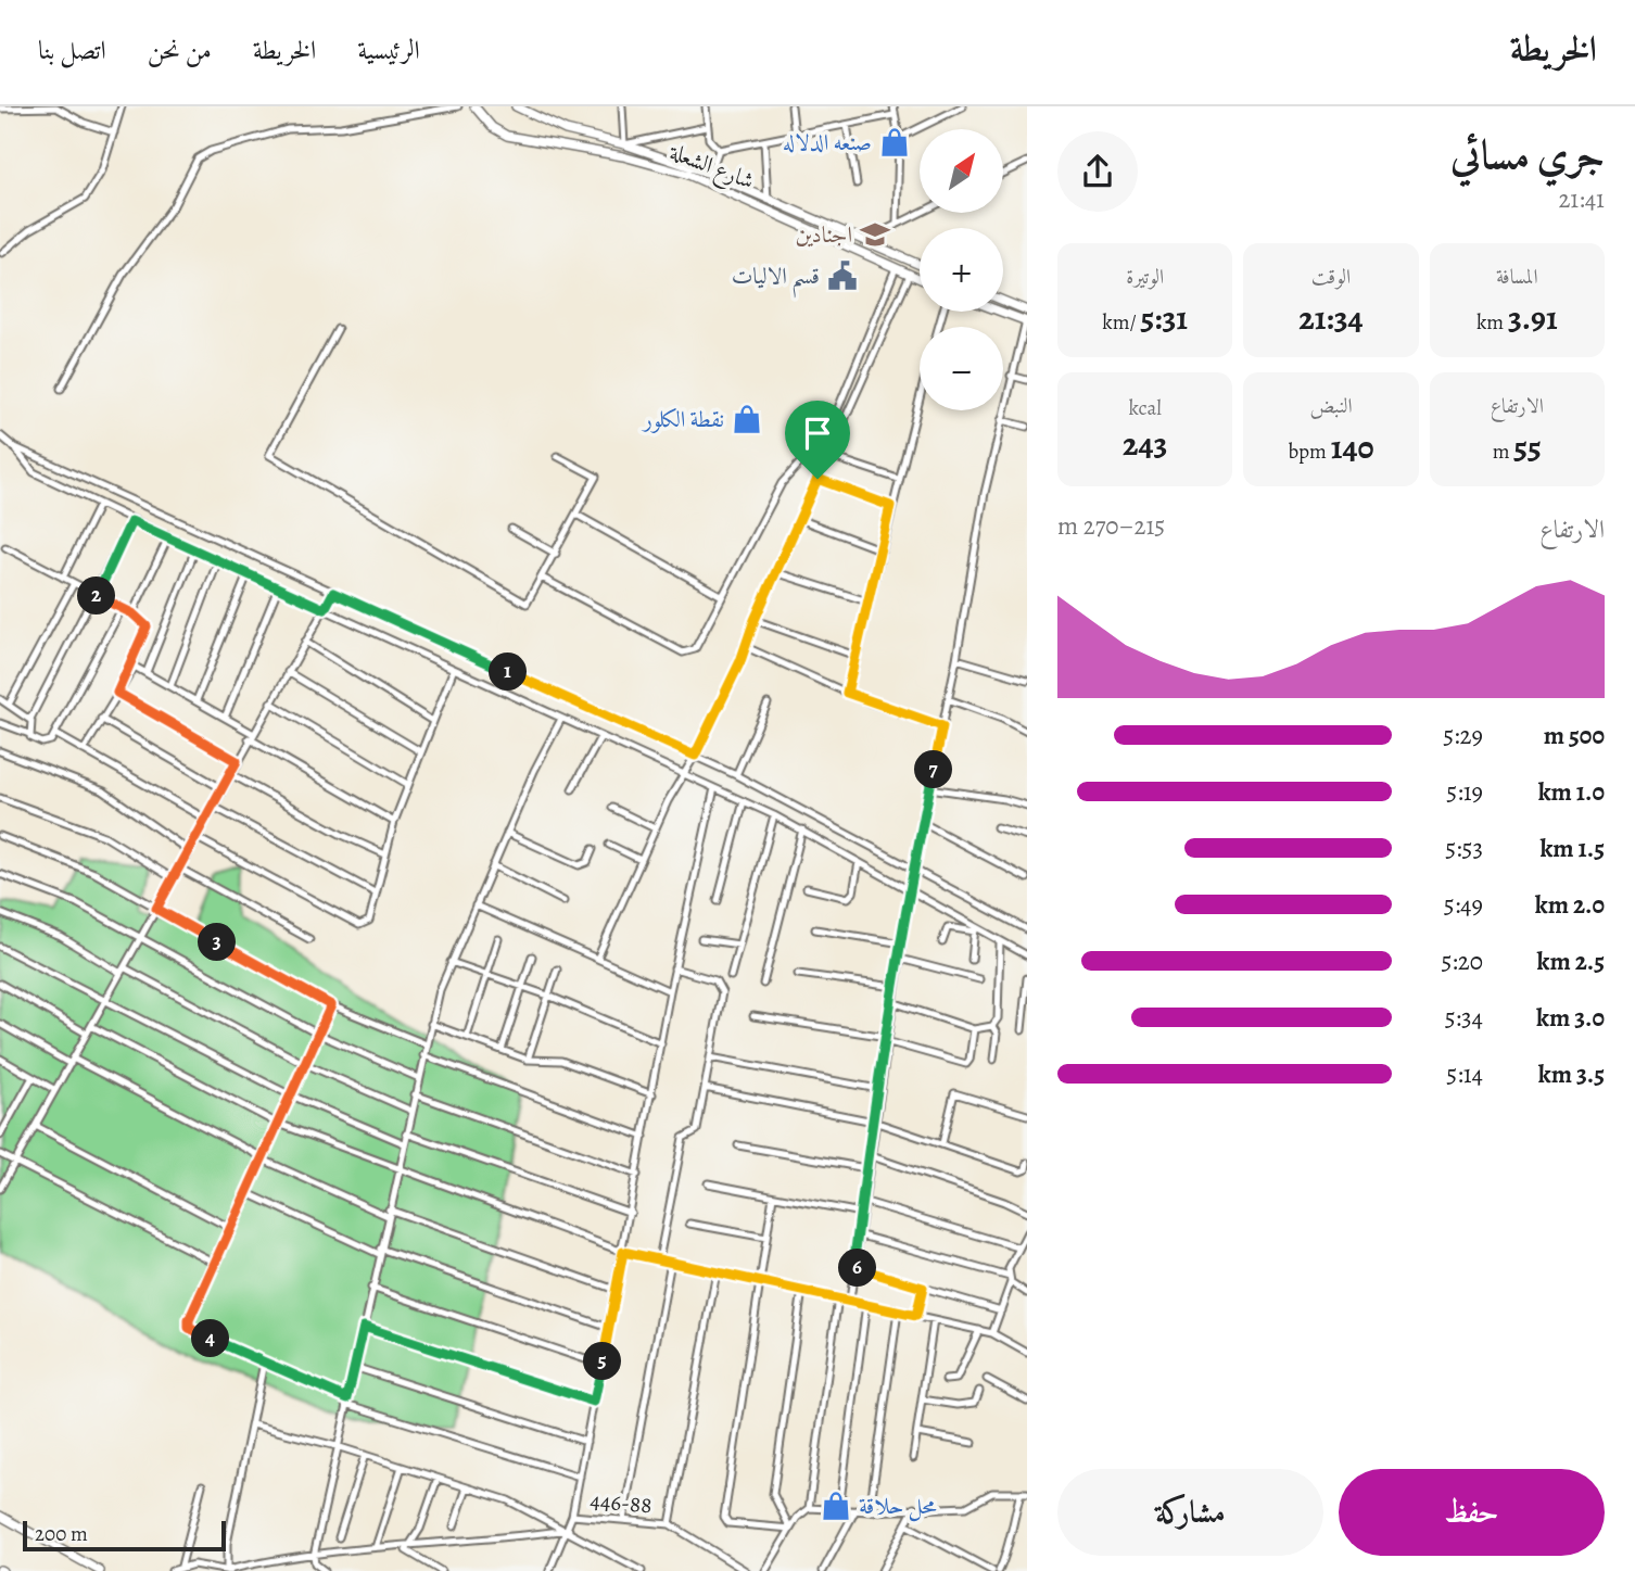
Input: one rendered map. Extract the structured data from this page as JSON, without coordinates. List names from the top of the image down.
{
  "streets": {
    "main road": ["شارع الشعلة"],
    "street": ["446-88"]
  },
  "places": {
    "shop": ["صنعه الدلاله", "نقطة الكلور", "محل حلاقة"],
    "school or university": ["اجنادين"],
    "public building": ["قسم الاليات"]
  },
  "scale_bar": "200 m",
  "north": "top right",
  "page": {
    "header": "الخريطة",
    "nav": [
      "الرئيسية",
      "الخريطة",
      "من نحن",
      "اتصل بنا"
    ],
    "heading": ["جري مسائي", "21:41"],
    "map_buttons": ["+", "−"],
    "stats": [
      ["المسافة", "3.91 km"],
      ["الوقت", "21:34"],
      ["الوتيرة", "5:31 /km"],
      ["الارتفاع", "55 m"],
      ["النبض", "140 bpm"],
      ["kcal", "243"]
    ],
    "chart": ["الارتفاع", "215–270 m"],
    "pins": [
      "2",
      "1",
      "7",
      "3",
      "6",
      "4",
      "5"
    ],
    "list": [
      {
        "name": "500 m",
        "note": "5:29"
      },
      {
        "name": "1.0 km",
        "note": "5:19"
      },
      {
        "name": "1.5 km",
        "note": "5:53"
      },
      {
        "name": "2.0 km",
        "note": "5:49"
      },
      {
        "name": "2.5 km",
        "note": "5:20"
      },
      {
        "name": "3.0 km",
        "note": "5:34"
      },
      {
        "name": "3.5 km",
        "note": "5:14"
      }
    ],
    "buttons": ["حفظ", "مشاركة"],
    "scale": "200 m"
  }
}
